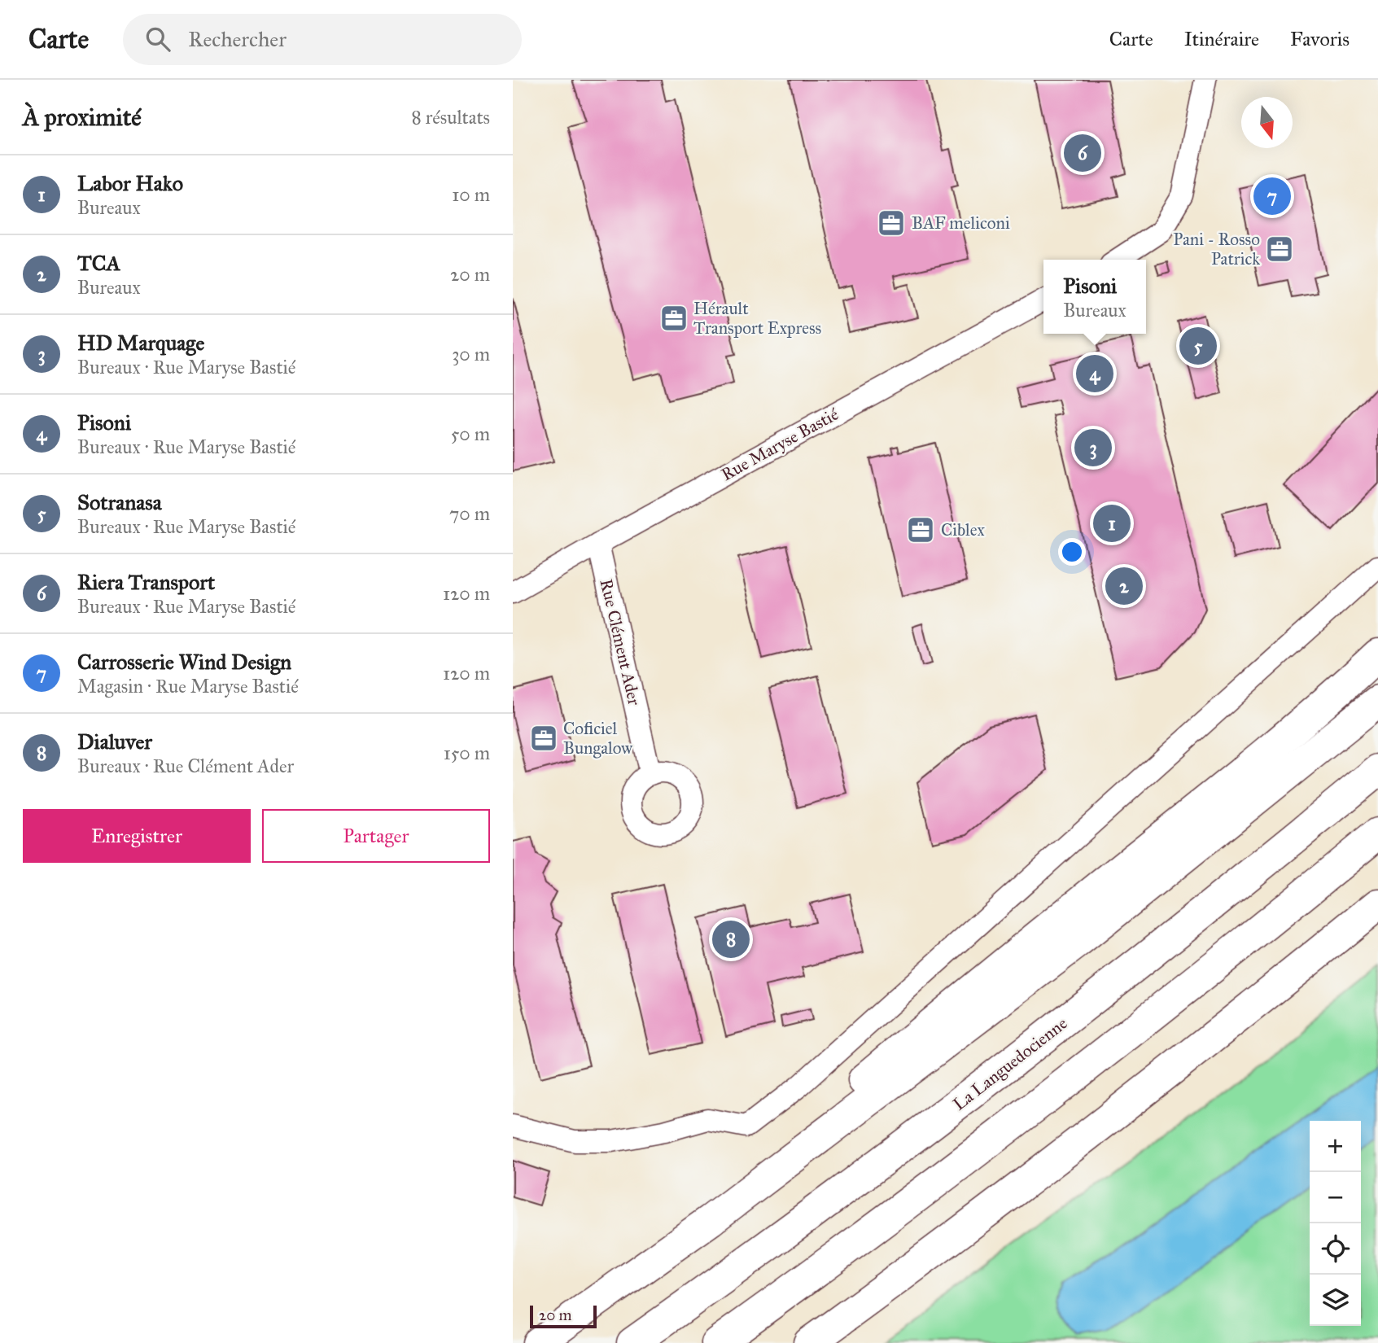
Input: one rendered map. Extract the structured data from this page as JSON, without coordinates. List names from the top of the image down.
{
  "streets": {
    "highway": ["La Languedocienne"],
    "street": ["Rue Maryse Bastié", "Rue Clément Ader"]
  },
  "crossings": [
    ["Rue Maryse Bastié", "Rue Clément Ader"]
  ],
  "places": {
    "office": [
      "BAF meliconi",
      "Pani - Rosso Patrick",
      "Hérault Transport Express",
      "Ciblex",
      "Coficiel Bungalow"
    ]
  },
  "scale_bar": "20 m",
  "north": "bottom",
  "page": {
    "header": "Carte",
    "search": "Rechercher",
    "nav": ["Carte", "Itinéraire", "Favoris"],
    "heading": ["À proximité", "8 résultats"],
    "pins": [
      "6",
      "7",
      "5",
      "4",
      "3",
      "1",
      "2",
      "8"
    ],
    "list": [
      {
        "mark": "1",
        "name": "Labor Hako",
        "note": "Bureaux",
        "value": "10 m"
      },
      {
        "mark": "2",
        "name": "TCA",
        "note": "Bureaux",
        "value": "20 m"
      },
      {
        "mark": "3",
        "name": "HD Marquage",
        "note": "Bureaux · Rue Maryse Bastié",
        "value": "30 m"
      },
      {
        "mark": "4",
        "name": "Pisoni",
        "note": "Bureaux · Rue Maryse Bastié",
        "value": "50 m"
      },
      {
        "mark": "5",
        "name": "Sotranasa",
        "note": "Bureaux · Rue Maryse Bastié",
        "value": "70 m"
      },
      {
        "mark": "6",
        "name": "Riera Transport",
        "note": "Bureaux · Rue Maryse Bastié",
        "value": "120 m"
      },
      {
        "mark": "7",
        "name": "Carrosserie Wind Design",
        "note": "Magasin · Rue Maryse Bastié",
        "value": "120 m"
      },
      {
        "mark": "8",
        "name": "Dialuver",
        "note": "Bureaux · Rue Clément Ader",
        "value": "150 m"
      }
    ],
    "popup": ["Pisoni", "Bureaux"],
    "buttons": ["Enregistrer", "Partager"],
    "map_buttons": ["+", "−"],
    "scale": "20 m"
  }
}
